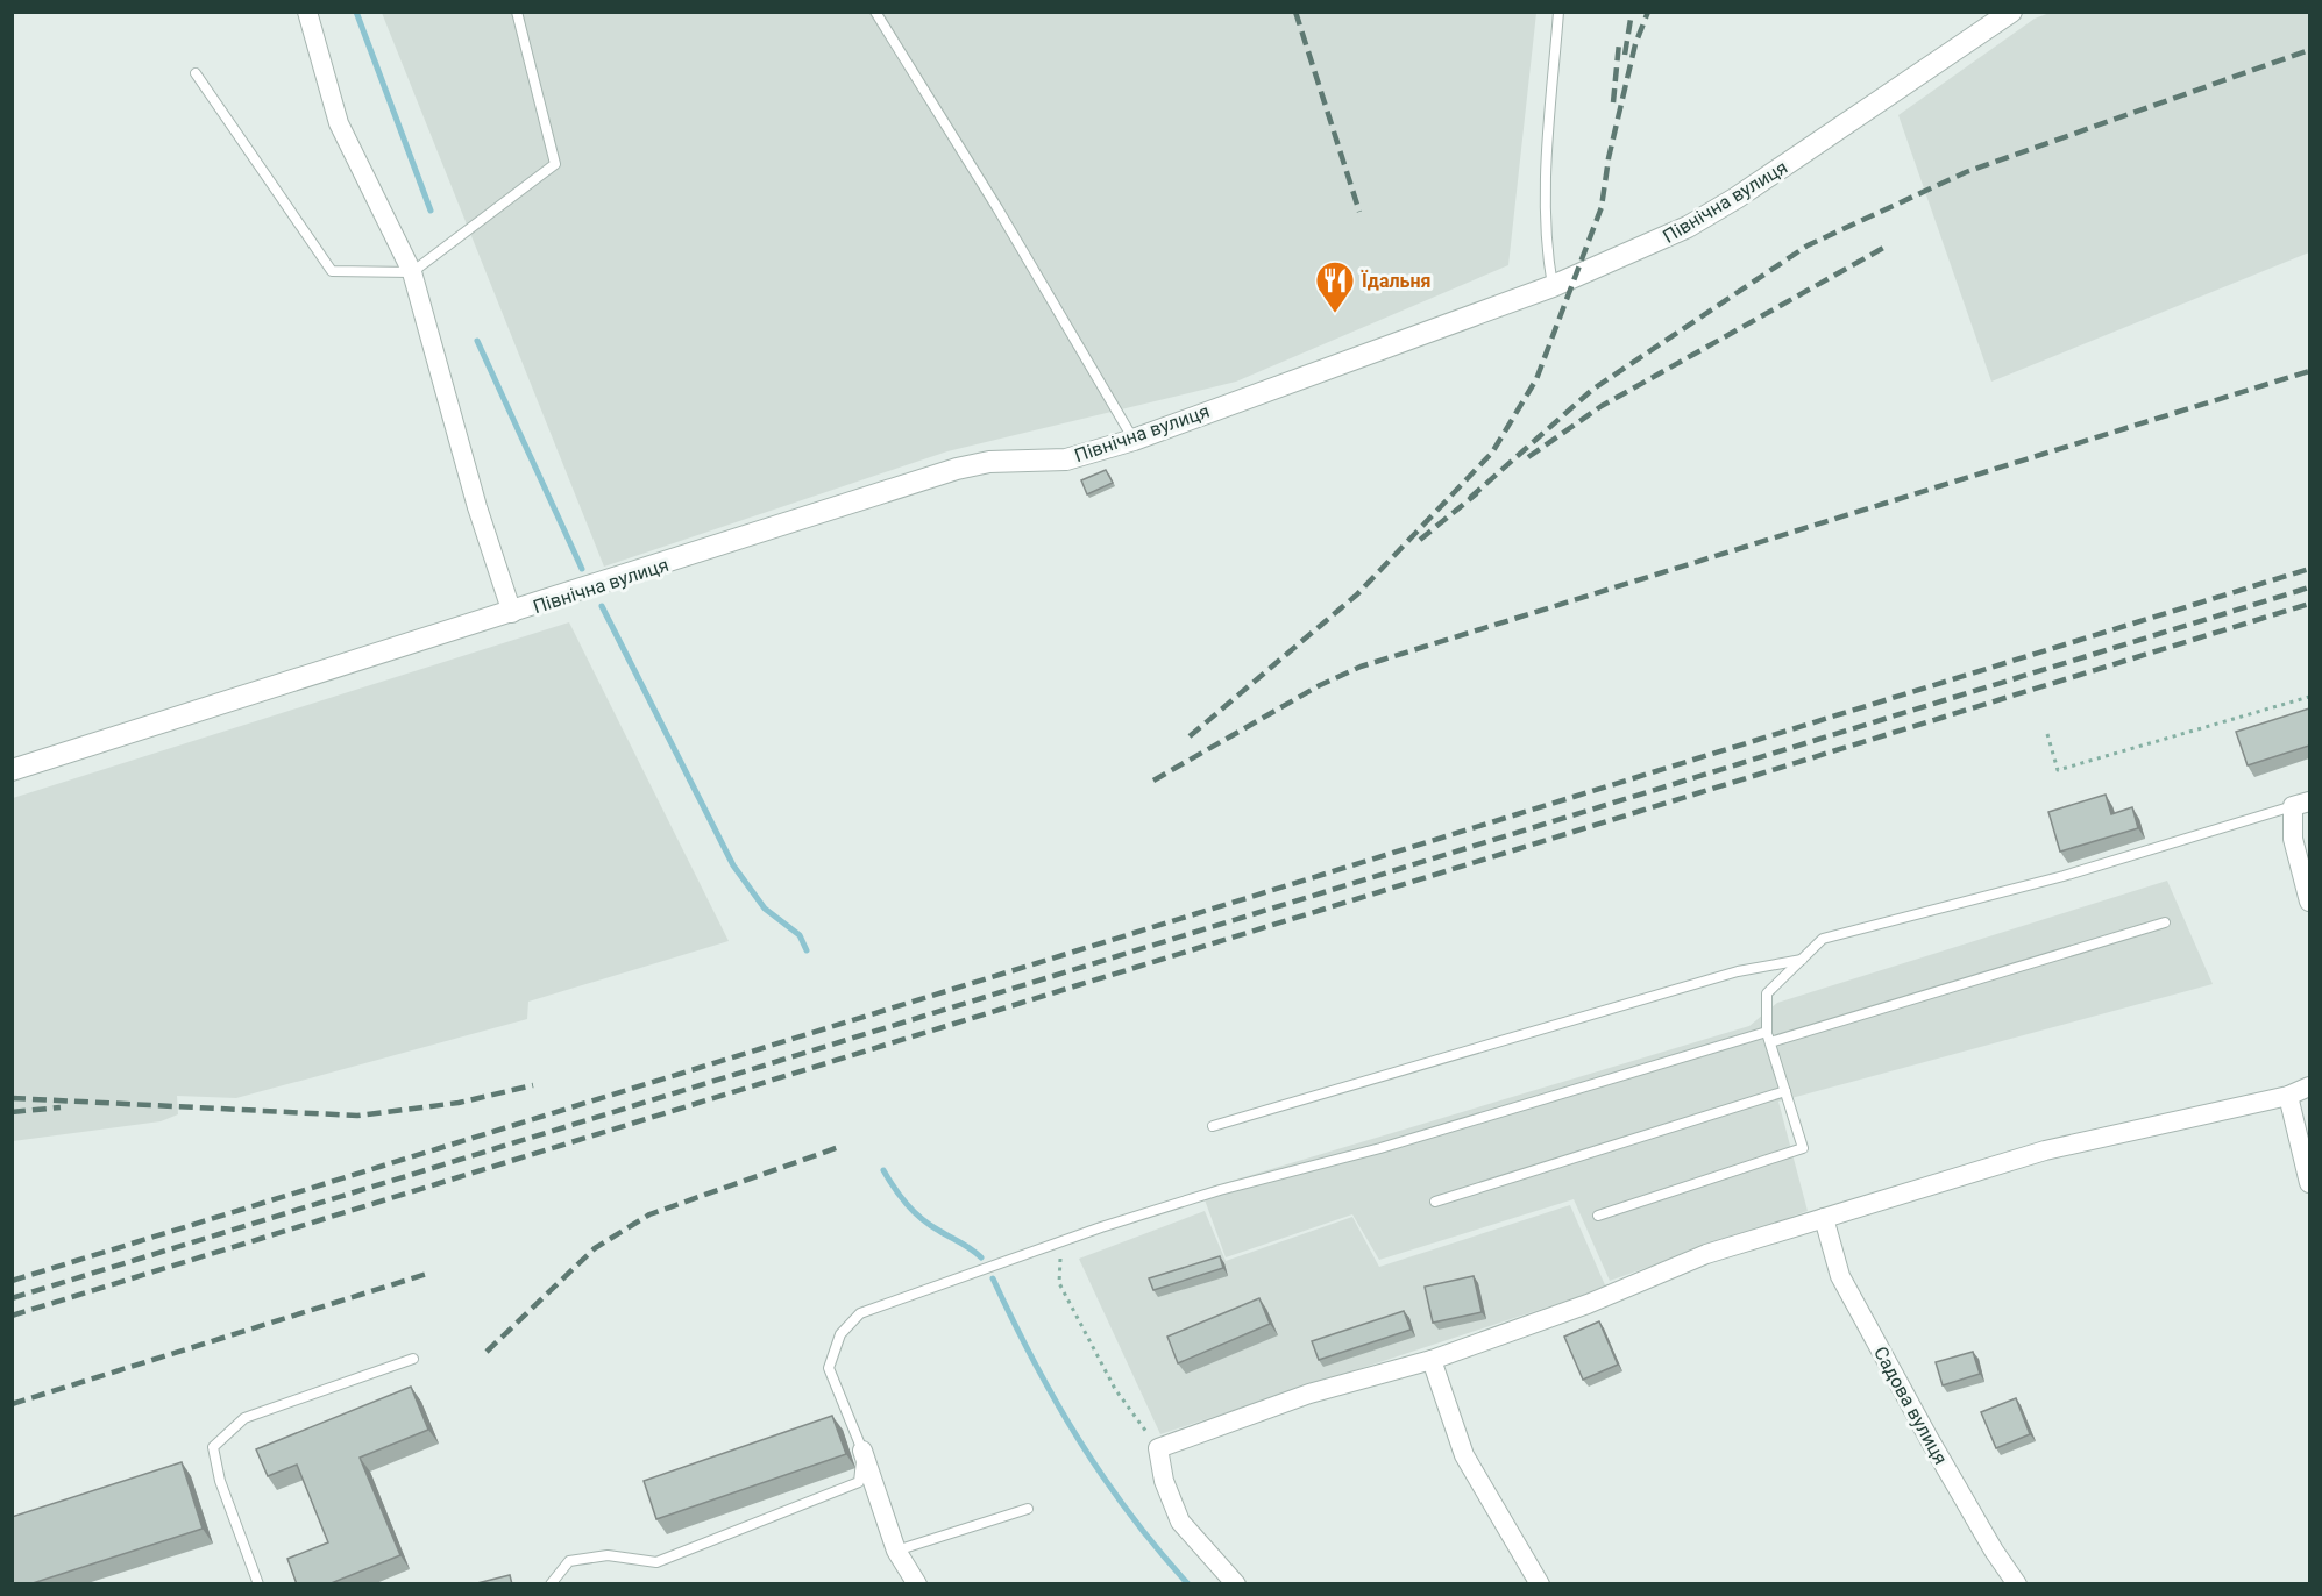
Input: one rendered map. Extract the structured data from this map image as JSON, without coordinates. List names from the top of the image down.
{
  "streets": {
    "street": ["Північна вулиця", "Садова вулиця"]
  },
  "places": {
    "restaurant": ["Їдальня"]
  }
}
